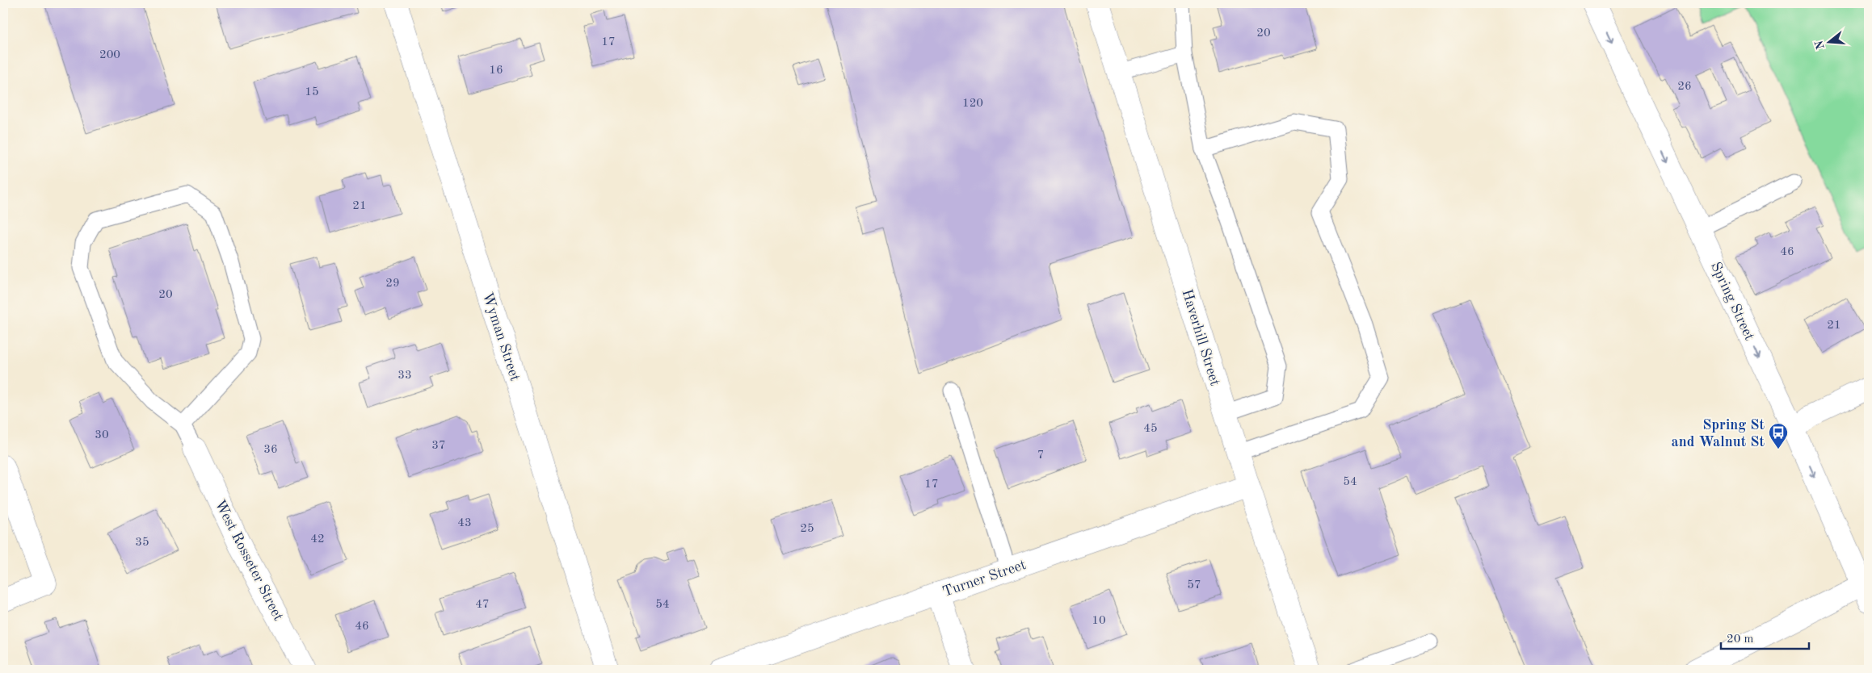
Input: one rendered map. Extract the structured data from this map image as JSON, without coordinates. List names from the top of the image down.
{
  "streets": {
    "street": [
      "Spring Street",
      "Wyman Street",
      "Haverhill Street",
      "West Rosseter Street",
      "Turner Street"
    ]
  },
  "crossings": [
    ["Haverhill Street", "Turner Street"]
  ],
  "one_way": ["Spring Street"],
  "places": {
    "bus stop": ["Spring St and Walnut St"]
  },
  "house_numbers": [
    "20",
    "17",
    "200",
    "16",
    "26",
    "15",
    "120",
    "21",
    "46",
    "29",
    "20",
    "21",
    "33",
    "45",
    "30",
    "37",
    "36",
    "7",
    "54",
    "17",
    "43",
    "25",
    "42",
    "35",
    "57",
    "47",
    "54",
    "10",
    "46"
  ],
  "scale_bar": "20 m",
  "north": "left"
}
